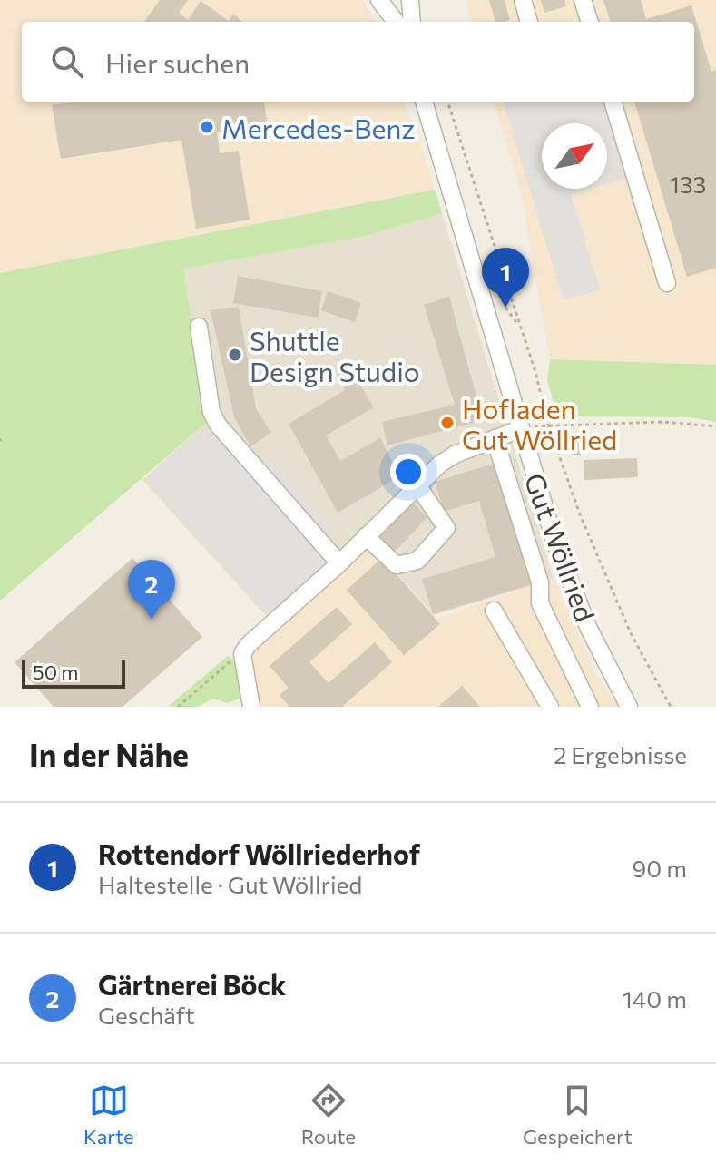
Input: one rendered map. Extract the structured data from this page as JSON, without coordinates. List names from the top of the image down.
{
  "streets": {
    "street": ["Gut Wöllried"]
  },
  "places": ["Mercedes-Benz", "Shuttle Design Studio", "Hofladen Gut Wöllried"],
  "house_numbers": ["133"],
  "scale_bar": "50 m",
  "north": "top right",
  "page": {
    "search": "Hier suchen",
    "pins": ["1", "2"],
    "scale": "50 m",
    "heading": ["In der Nähe", "2 Ergebnisse"],
    "list": [
      {
        "mark": "1",
        "name": "Rottendorf Wöllriederhof",
        "note": "Haltestelle · Gut Wöllried",
        "value": "90 m"
      },
      {
        "mark": "2",
        "name": "Gärtnerei Böck",
        "note": "Geschäft",
        "value": "140 m"
      }
    ],
    "nav": ["Karte", "Route", "Gespeichert"]
  }
}
